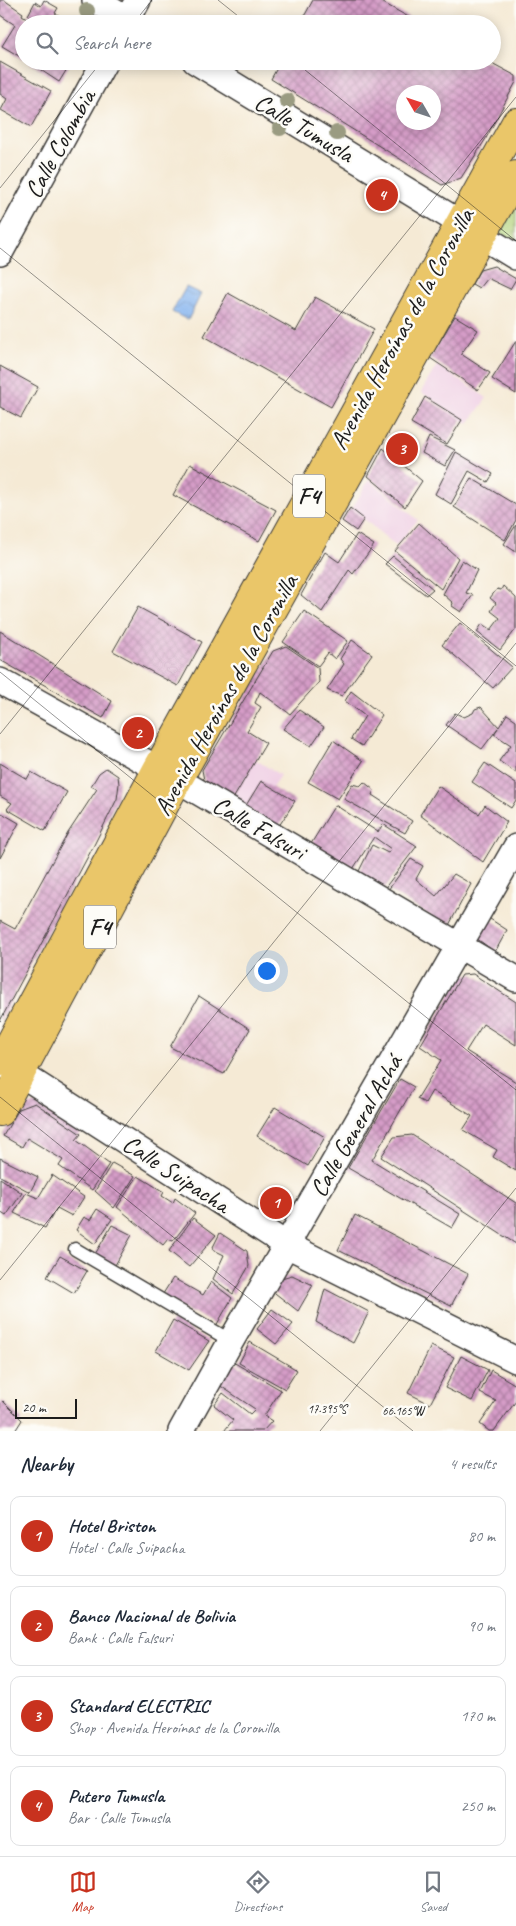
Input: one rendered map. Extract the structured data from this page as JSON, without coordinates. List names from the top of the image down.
{
  "streets": {
    "main road": ["Avenida Heroínas de la Coronilla", "F4"],
    "street": [
      "Calle Tumusla",
      "Calle Colombia",
      "Calle Falsuri",
      "Calle General Achá",
      "Calle Suipacha"
    ]
  },
  "crossings": [
    ["Calle Tumusla", "Avenida Heroínas de la Coronilla"],
    ["Avenida Heroínas de la Coronilla", "Calle Falsuri"],
    ["Avenida Heroínas de la Coronilla", "Calle Suipacha"],
    ["Calle Falsuri", "Calle General Achá"],
    ["Calle General Achá", "Calle Suipacha"]
  ],
  "scale_bar": "20 m",
  "north": "top left",
  "page": {
    "search": "Search here",
    "pins": [
      "4",
      "3",
      "2",
      "1"
    ],
    "scale": "20 m",
    "heading": ["Nearby", "4 results"],
    "list": [
      {
        "mark": "1",
        "name": "Hotel Briston",
        "note": "Hotel · Calle Suipacha",
        "value": "80 m"
      },
      {
        "mark": "2",
        "name": "Banco Nacional de Bolivia",
        "note": "Bank · Calle Falsuri",
        "value": "90 m"
      },
      {
        "mark": "3",
        "name": "Standard ELECTRIC",
        "note": "Shop · Avenida Heroínas de la Coronilla",
        "value": "170 m"
      },
      {
        "mark": "4",
        "name": "Putero Tumusla",
        "note": "Bar · Calle Tumusla",
        "value": "250 m"
      }
    ],
    "nav": ["Map", "Directions", "Saved"]
  },
  "coordinates": ["17.395°S", "66.165°W"]
}
